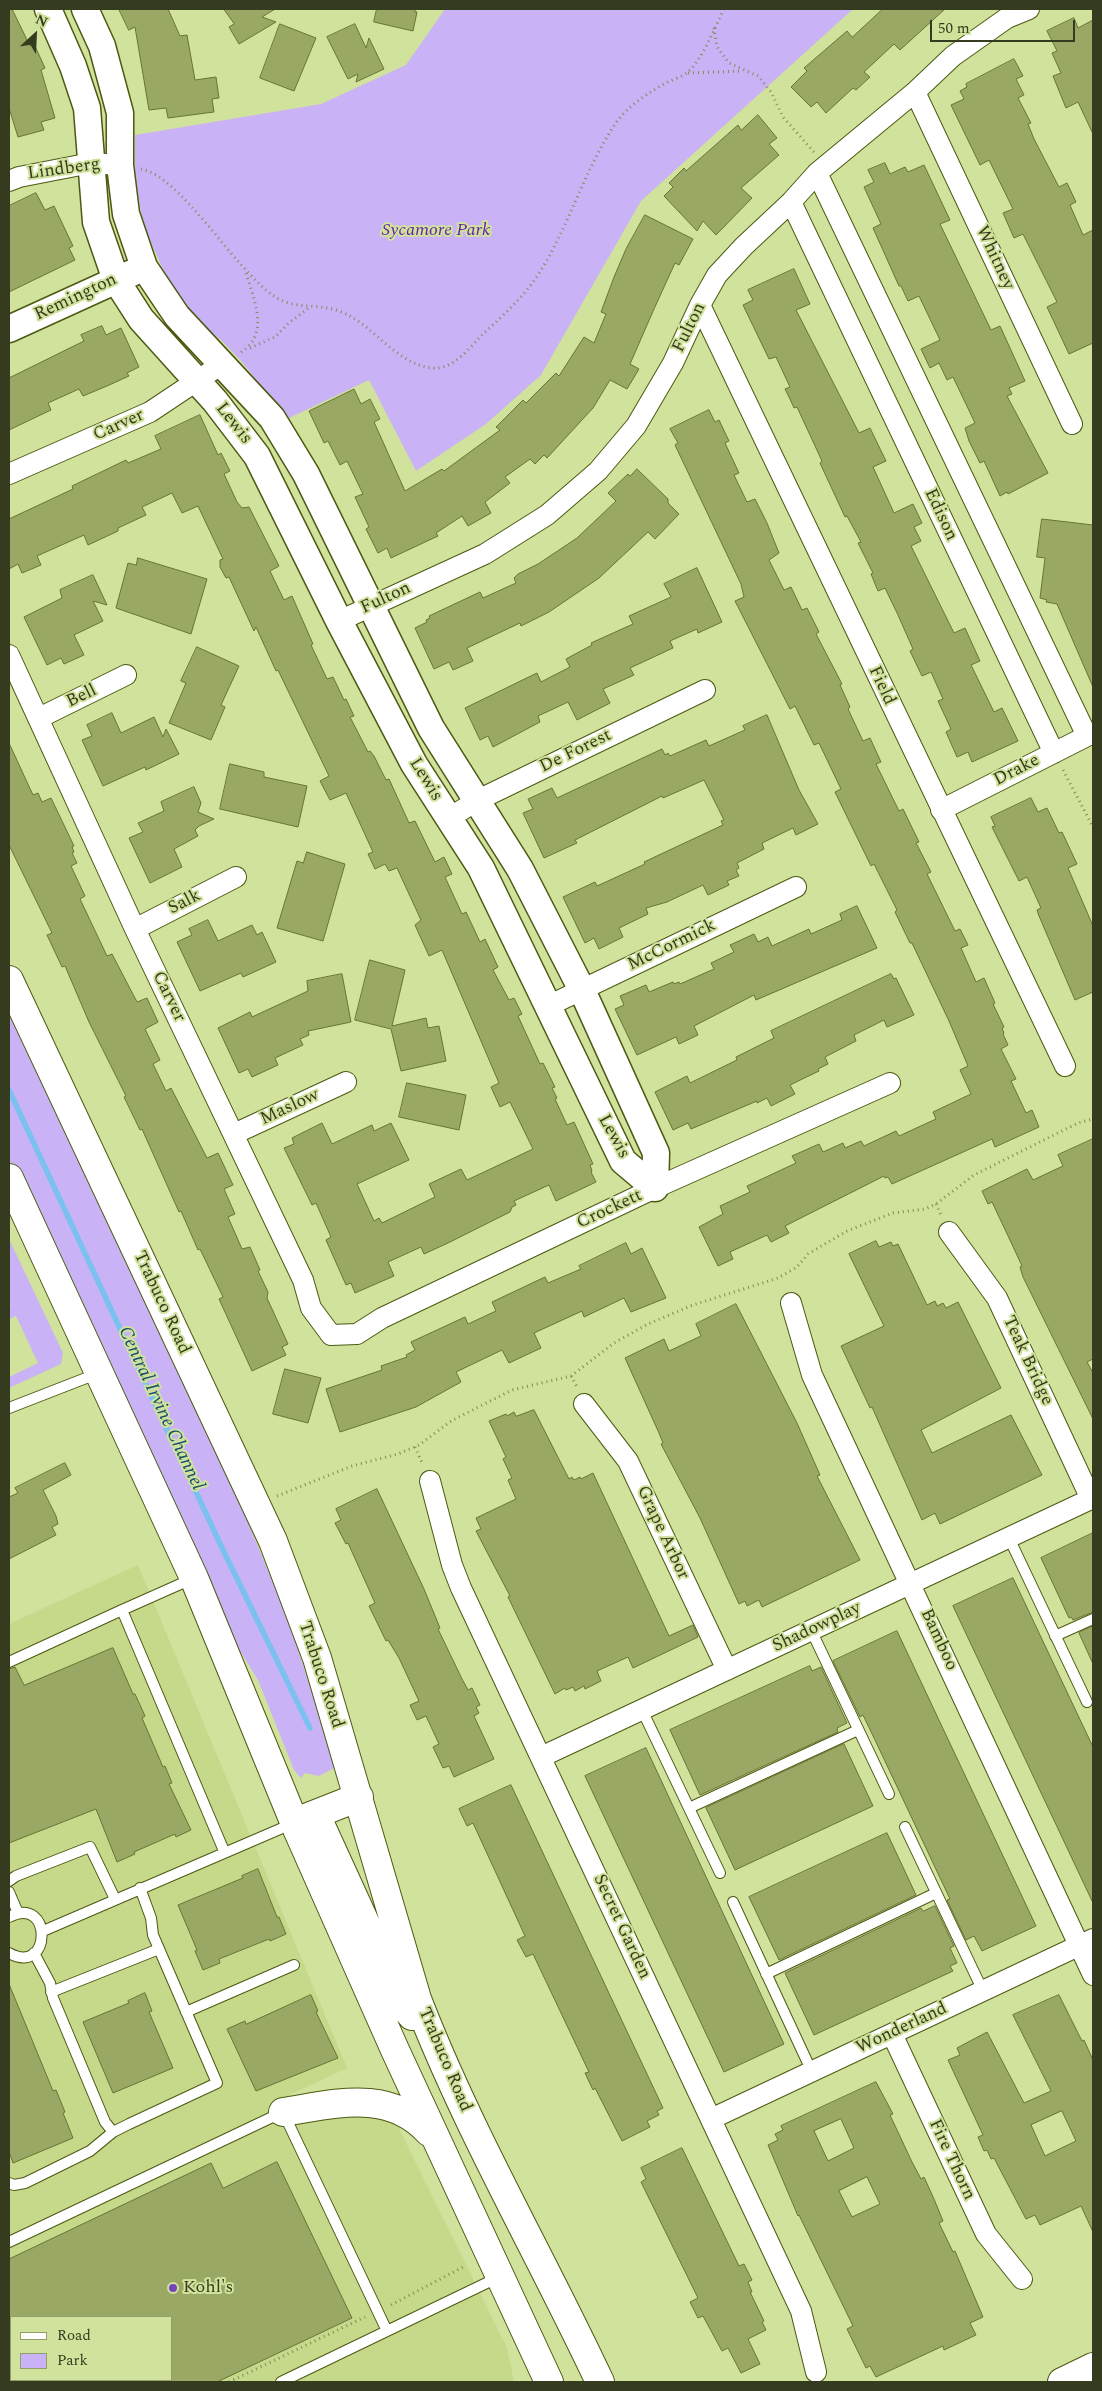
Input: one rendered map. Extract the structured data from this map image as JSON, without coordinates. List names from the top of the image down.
{
  "streets": {
    "main road": ["Trabuco Road"],
    "street": [
      "Lindberg",
      "Whitney",
      "Remington",
      "Fulton",
      "Lewis",
      "Carver",
      "Edison",
      "Field",
      "Bell",
      "De Forest",
      "Drake",
      "Salk",
      "McCormick",
      "Maslow",
      "Crockett",
      "Teak Bridge",
      "Grape Arbor",
      "Shadowplay",
      "Bamboo",
      "Secret Garden",
      "Wonderland",
      "Fire Thorn"
    ]
  },
  "crossings": [
    ["Lindberg", "Lewis"],
    ["Whitney", "Fulton"],
    ["Remington", "Lewis"],
    ["Fulton", "Lewis"],
    ["Fulton", "Edison"],
    ["Fulton", "Field"],
    ["Lewis", "Carver"],
    ["Lewis", "De Forest"],
    ["Lewis", "McCormick"],
    ["Lewis", "Crockett"],
    ["Carver", "Bell"],
    ["Carver", "Salk"],
    ["Carver", "Maslow"],
    ["Carver", "Crockett"],
    ["Edison", "Drake"],
    ["Field", "Drake"],
    ["Teak Bridge", "Shadowplay"],
    ["Grape Arbor", "Shadowplay"],
    ["Shadowplay", "Bamboo"],
    ["Shadowplay", "Secret Garden"],
    ["Bamboo", "Wonderland"],
    ["Secret Garden", "Wonderland"],
    ["Wonderland", "Fire Thorn"]
  ],
  "water": ["Central Irvine Channel"],
  "parks": ["Sycamore Park"],
  "places": ["Kohl's"],
  "legend": ["Road", "Park"],
  "scale_bar": "50 m",
  "north": "top right"
}
